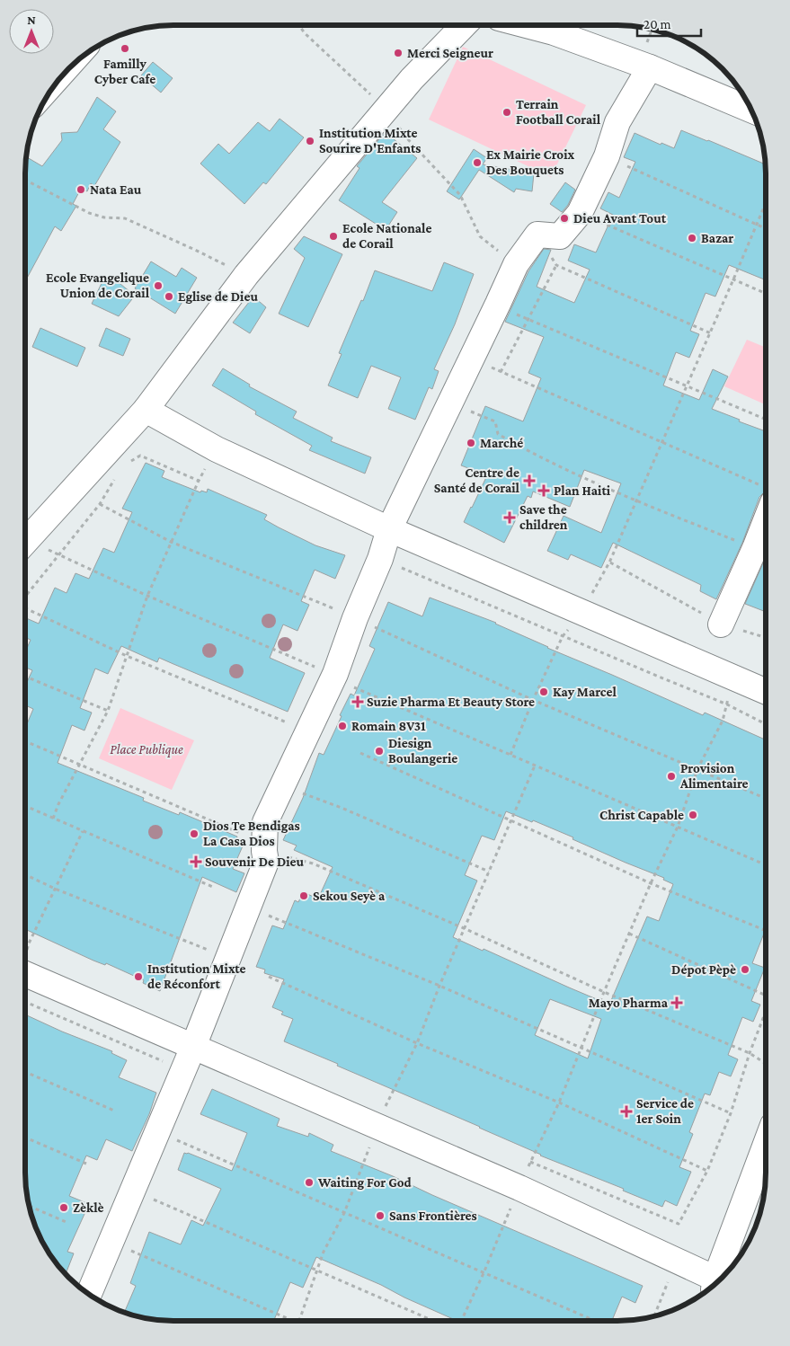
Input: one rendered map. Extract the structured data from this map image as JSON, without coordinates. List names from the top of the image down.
{
  "parks": ["Place Publique"],
  "places": {
    "other": [
      "Familly Cyber Cafe",
      "Merci Seigneur",
      "Terrain Football Corail",
      "Institution Mixte Sourire D'Enfants",
      "Ex Mairie Croix Des Bouquets",
      "Nata Eau",
      "Dieu Avant Tout",
      "Ecole Nationale de Corail",
      "Bazar",
      "Ecole Evangelique Union de Corail",
      "Eglise de Dieu",
      "Marché",
      "Kay Marcel",
      "Romain 8V31",
      "Diesign Boulangerie",
      "Provision Alimentaire",
      "Christ Capable",
      "Dios Te Bendigas La Casa Dios",
      "Sekou Seyè a",
      "Dépot Pèpè",
      "Institution Mixte de Réconfort",
      "Waiting For God",
      "Zèklè",
      "Sans Frontières"
    ],
    "health": [
      "Centre de Santé de Corail",
      "Plan Haiti",
      "Save the children",
      "Suzie Pharma Et Beauty Store",
      "Souvenir De Dieu",
      "Mayo Pharma",
      "Service de 1er Soin"
    ]
  },
  "scale_bar": "20 m",
  "north": "top"
}
